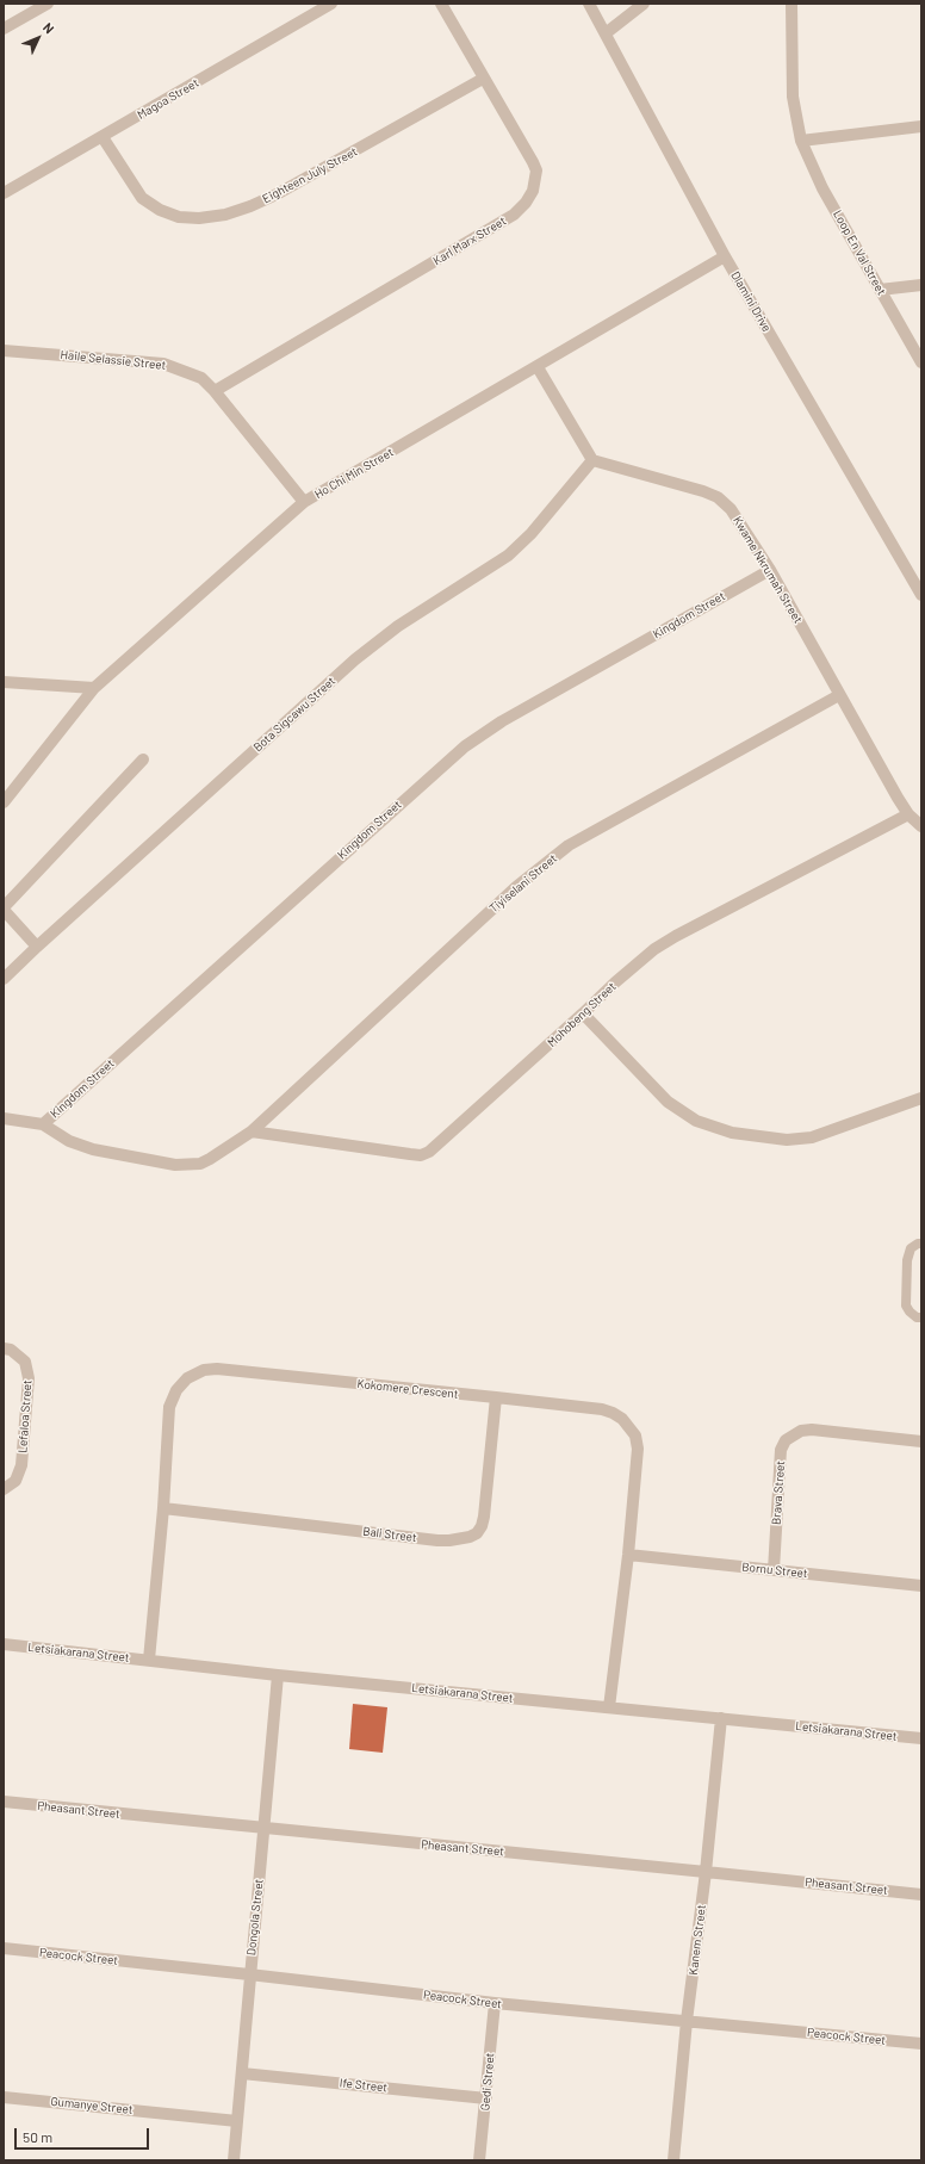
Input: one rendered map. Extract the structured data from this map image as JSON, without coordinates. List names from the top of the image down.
{
  "streets": {
    "street": [
      "Magoa Street",
      "Eighteen July Street",
      "Karl Marx Street",
      "Loop En Val Street",
      "Dlamini Drive",
      "Haile Selassie Street",
      "Ho Chi Min Street",
      "Kwame Nkrumah Street",
      "Kingdom Street",
      "Bota Sigcawu Street",
      "Tiyiselani Street",
      "Mohobeng Street",
      "Kokomere Crescent",
      "Lefaloa Street",
      "Brava Street",
      "Bali Street",
      "Bornu Street",
      "Letsiakarana Street",
      "Pheasant Street",
      "Dongola Street",
      "Kanem Street",
      "Peacock Street",
      "Gedi Street",
      "Ife Street",
      "Gumanye Street"
    ]
  },
  "crossings": [
    ["Magoa Street", "Eighteen July Street"],
    ["Eighteen July Street", "Karl Marx Street"],
    ["Karl Marx Street", "Haile Selassie Street"],
    ["Dlamini Drive", "Ho Chi Min Street"],
    ["Haile Selassie Street", "Ho Chi Min Street"],
    ["Kwame Nkrumah Street", "Kingdom Street"],
    ["Kwame Nkrumah Street", "Bota Sigcawu Street"],
    ["Kwame Nkrumah Street", "Tiyiselani Street"],
    ["Kwame Nkrumah Street", "Mohobeng Street"],
    ["Kingdom Street", "Tiyiselani Street"],
    ["Tiyiselani Street", "Mohobeng Street"],
    ["Kokomere Crescent", "Bali Street"],
    ["Kokomere Crescent", "Bornu Street"],
    ["Kokomere Crescent", "Letsiakarana Street"],
    ["Brava Street", "Bornu Street"],
    ["Letsiakarana Street", "Dongola Street"],
    ["Letsiakarana Street", "Kanem Street"],
    ["Pheasant Street", "Dongola Street"],
    ["Pheasant Street", "Kanem Street"],
    ["Dongola Street", "Peacock Street"],
    ["Dongola Street", "Ife Street"],
    ["Dongola Street", "Gumanye Street"],
    ["Kanem Street", "Peacock Street"],
    ["Peacock Street", "Gedi Street"],
    ["Gedi Street", "Ife Street"]
  ],
  "scale_bar": "50 m",
  "north": "top right"
}
